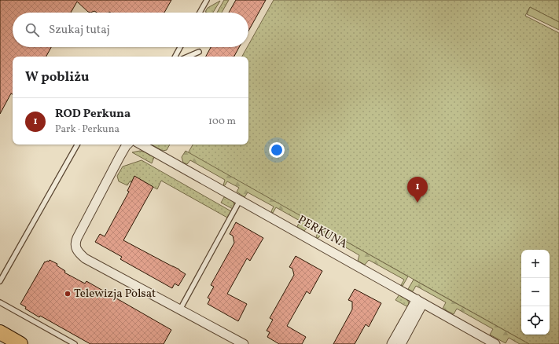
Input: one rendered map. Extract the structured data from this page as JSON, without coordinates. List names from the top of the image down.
{
  "streets": {
    "street": ["PERKUNA"]
  },
  "places": ["Telewizja Polsat"],
  "page": {
    "search": "Szukaj tutaj",
    "heading": "W pobliżu",
    "list": [
      {
        "mark": "1",
        "name": "ROD Perkuna",
        "note": "Park · Perkuna",
        "value": "100 m"
      }
    ],
    "pins": "1",
    "map_buttons": ["+", "−"]
  }
}
